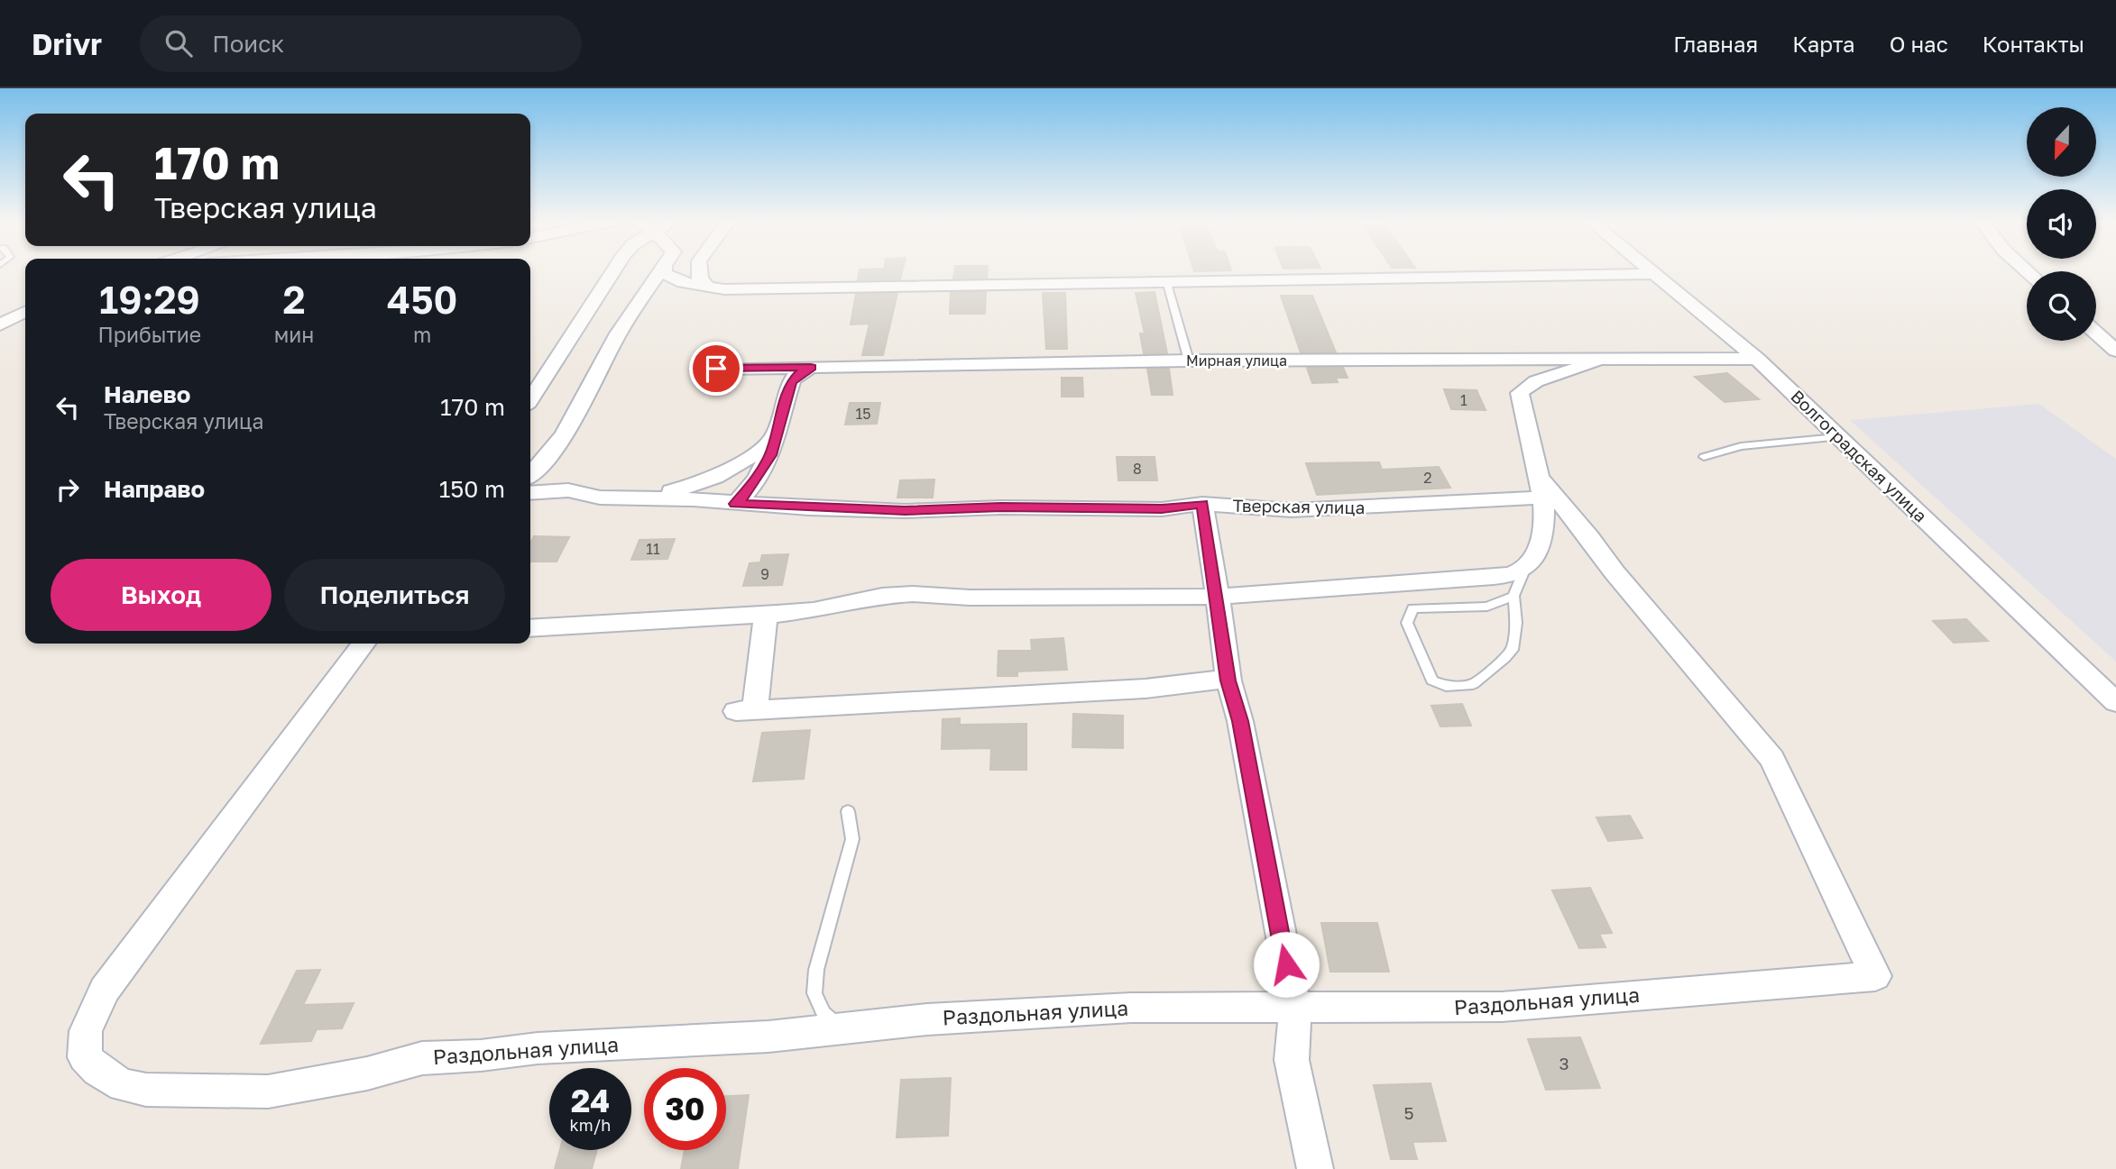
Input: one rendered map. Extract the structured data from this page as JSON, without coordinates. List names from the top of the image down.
{
  "streets": {
    "street": [
      "Мирная улица",
      "Волгоградская улица",
      "Тверская улица",
      "Раздольная улица"
    ]
  },
  "crossings": [
    ["Мирная улица", "Волгоградская улица"],
    ["Тверская улица", "Раздольная улица"]
  ],
  "house_numbers": [
    "1",
    "15",
    "8",
    "2",
    "11",
    "9",
    "3",
    "5"
  ],
  "north": "bottom",
  "page": {
    "header": "Drivr",
    "search": "Поиск",
    "nav": [
      "Главная",
      "Карта",
      "О нас",
      "Контакты"
    ],
    "turn": ["170 m", "Тверская улица"],
    "eta": [
      "19:29",
      "Прибытие",
      "2",
      "мин",
      "450",
      "m"
    ],
    "list": [
      {
        "name": "Налево",
        "note": "Тверская улица",
        "value": "170 m"
      },
      {
        "name": "Направо",
        "value": "150 m"
      }
    ],
    "buttons": ["Выход", "Поделиться"],
    "speed": "24 km/h",
    "limit": "30"
  }
}
